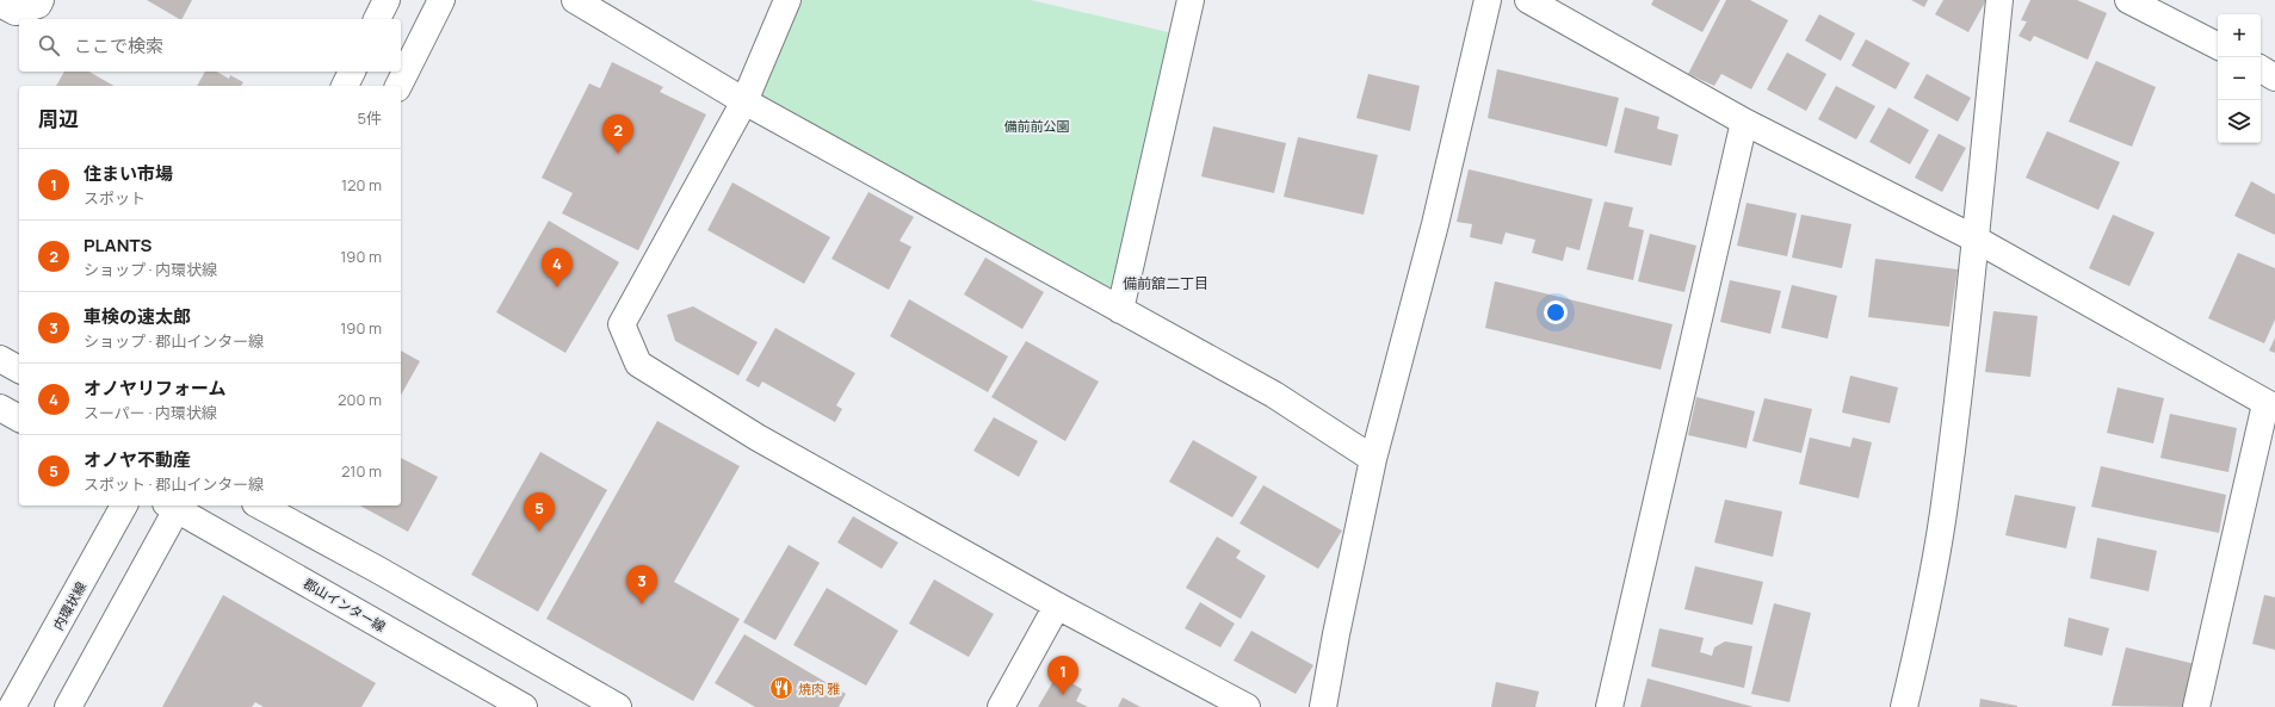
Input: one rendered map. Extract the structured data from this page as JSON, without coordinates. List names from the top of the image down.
{
  "streets": {
    "street": ["郡山インター線", "内環状線"]
  },
  "districts": ["備前舘二丁目"],
  "parks": ["備前前公園"],
  "places": {
    "restaurant": ["焼肉 雅"]
  },
  "page": {
    "map_buttons": ["+", "−"],
    "search": "ここで検索",
    "heading": ["周辺", "5件"],
    "pins": [
      "2",
      "4",
      "5",
      "3",
      "1"
    ],
    "list": [
      {
        "mark": "1",
        "name": "住まい市場",
        "note": "スポット",
        "value": "120 m"
      },
      {
        "mark": "2",
        "name": "PLANTS",
        "note": "ショップ · 内環状線",
        "value": "190 m"
      },
      {
        "mark": "3",
        "name": "車検の速太郎",
        "note": "ショップ · 郡山インター線",
        "value": "190 m"
      },
      {
        "mark": "4",
        "name": "オノヤリフォーム",
        "note": "スーパー · 内環状線",
        "value": "200 m"
      },
      {
        "mark": "5",
        "name": "オノヤ不動産",
        "note": "スポット · 郡山インター線",
        "value": "210 m"
      }
    ]
  }
}
